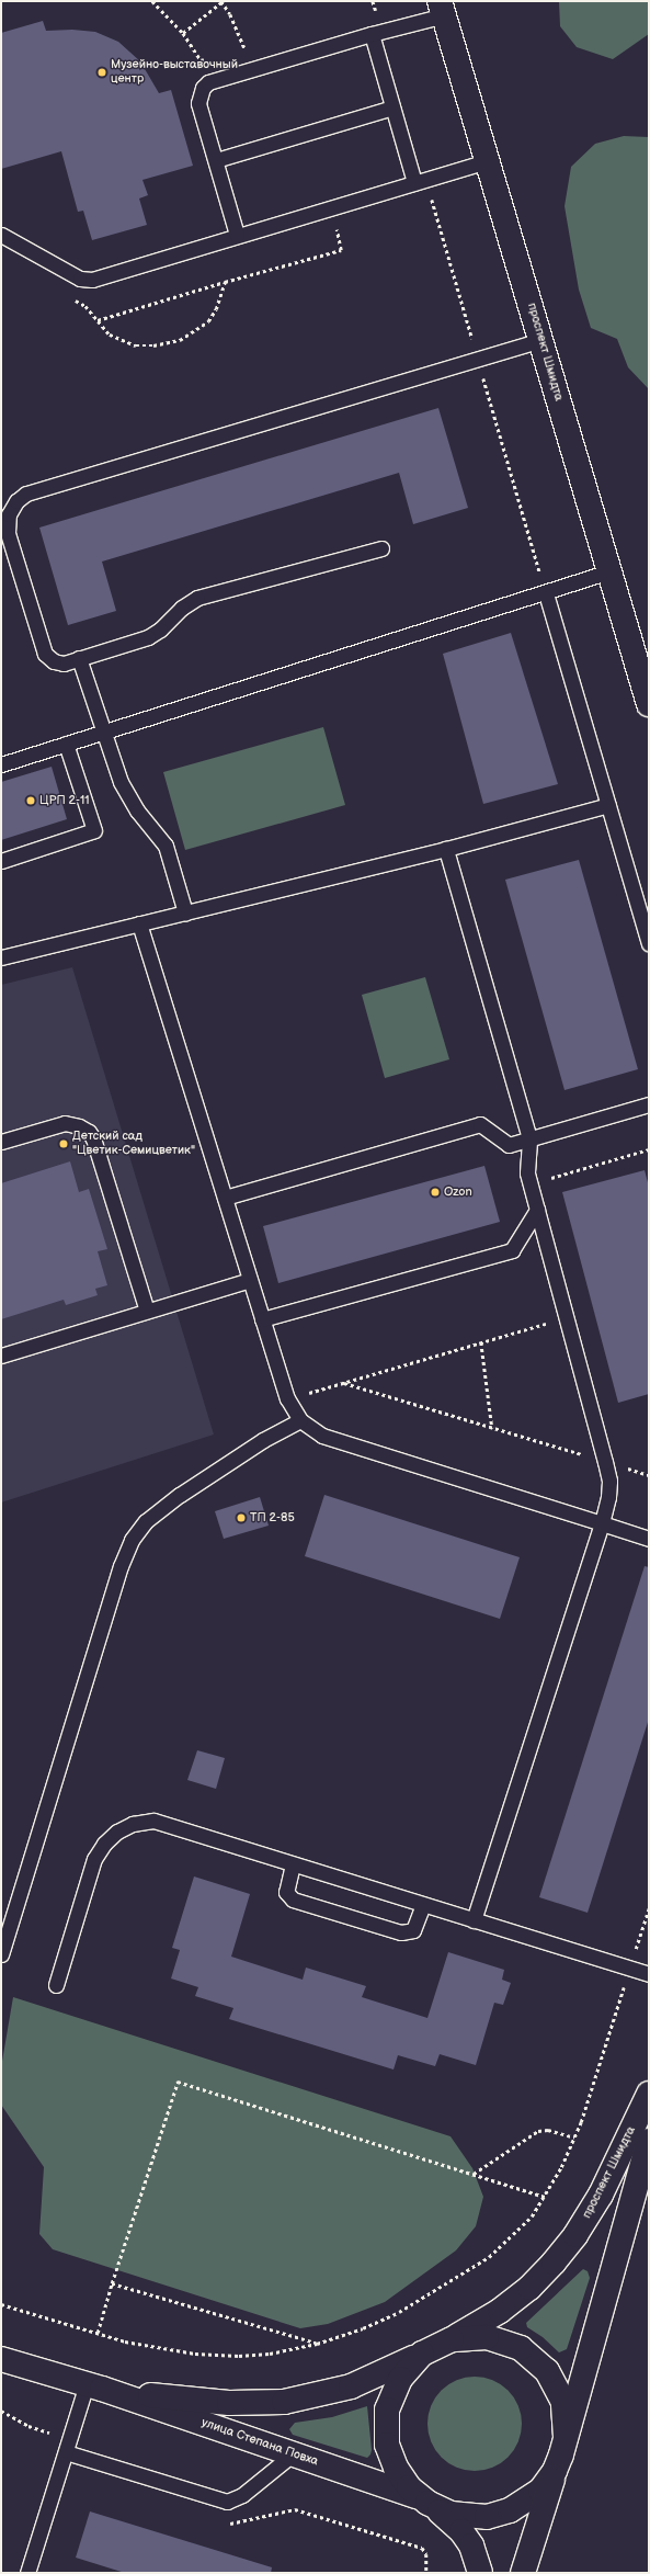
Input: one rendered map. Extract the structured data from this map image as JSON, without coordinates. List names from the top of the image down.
{
  "streets": {
    "street": ["проспект Шмидта", "улица Степана Повха"]
  },
  "crossings": [
    ["проспект Шмидта", "улица Степана Повха"]
  ],
  "places": [
    "Музейно-выставочный центр",
    "ЦРП 2-11",
    "Детский сад \"Цветик-Семицветик\"",
    "Ozon",
    "ТП 2-85"
  ]
}
